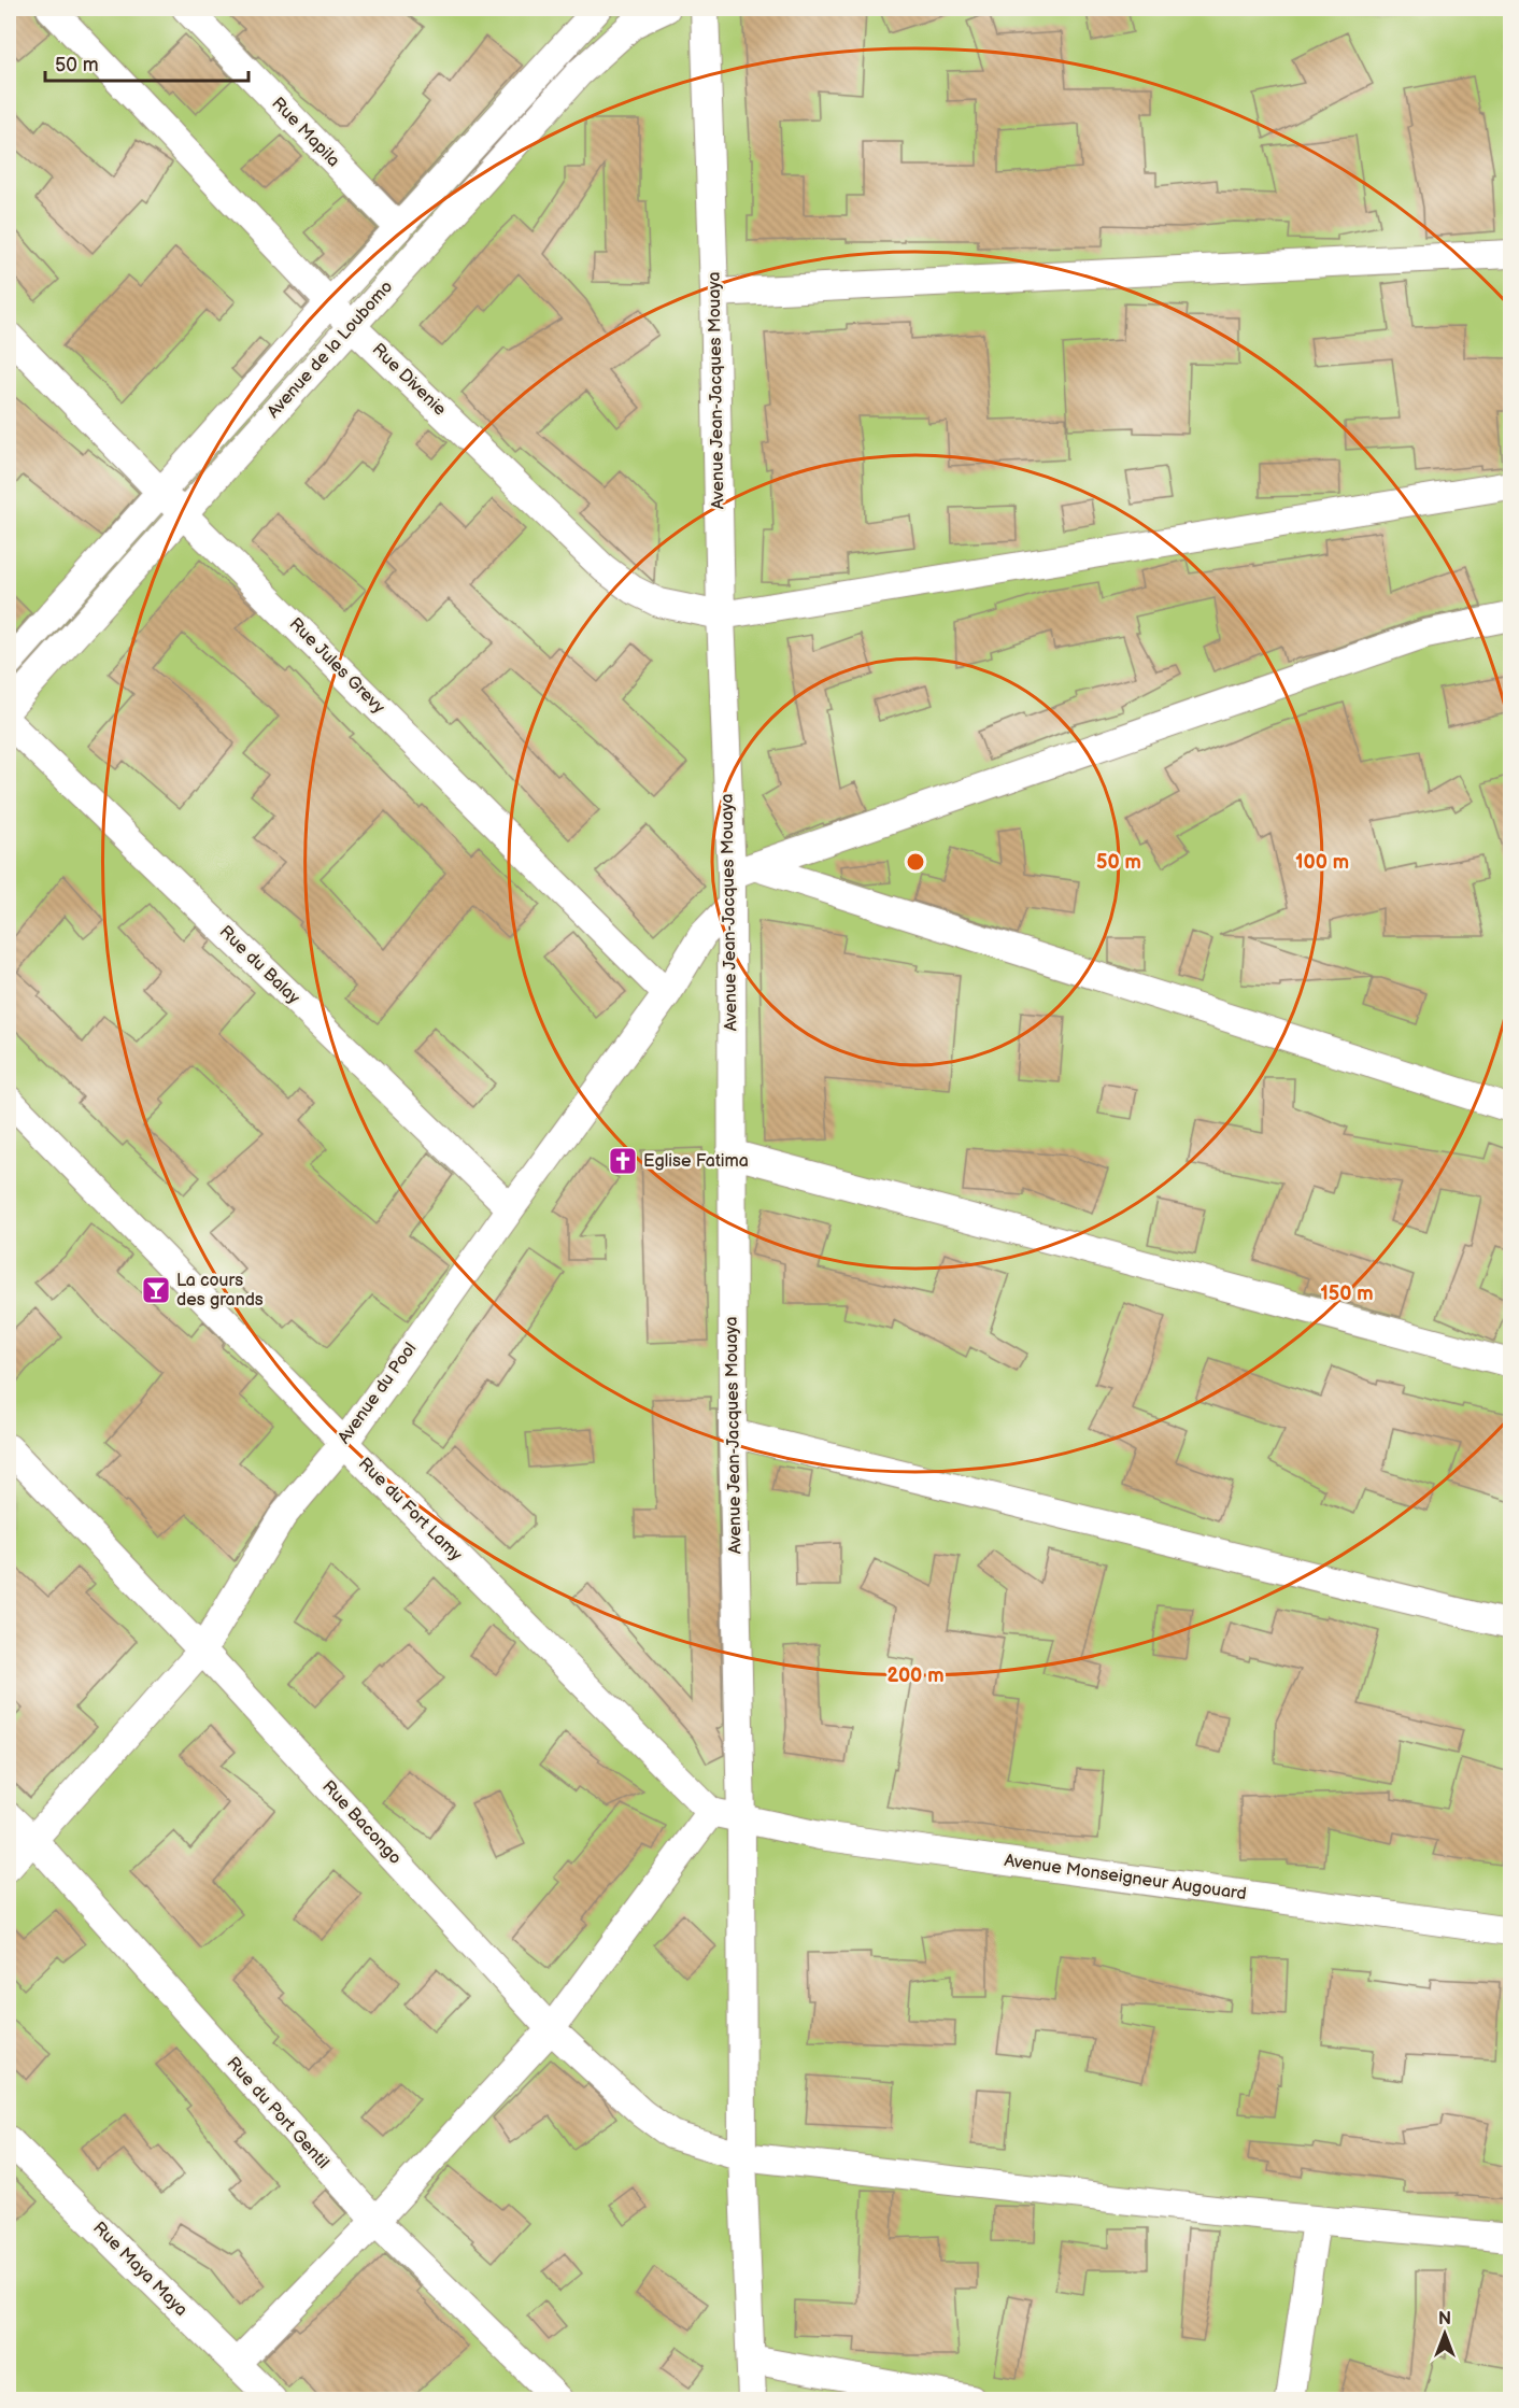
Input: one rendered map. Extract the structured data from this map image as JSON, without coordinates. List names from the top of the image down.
{
  "streets": {
    "street": [
      "Rue Mapila",
      "Avenue de la Loubomo",
      "Rue Divenie",
      "Avenue Jean-Jacques Mouaya",
      "Rue Jules Grevy",
      "Rue du Balay",
      "Avenue du Pool",
      "Rue du Fort Lamy",
      "Rue Bacongo",
      "Avenue Monseigneur Augouard",
      "Rue du Port Gentil",
      "Rue Maya Maya"
    ]
  },
  "crossings": [
    ["Rue Mapila", "Avenue de la Loubomo"],
    ["Avenue de la Loubomo", "Rue Divenie"],
    ["Avenue de la Loubomo", "Rue Jules Grevy"],
    ["Rue Divenie", "Avenue Jean-Jacques Mouaya"],
    ["Avenue Jean-Jacques Mouaya", "Avenue du Pool"],
    ["Avenue Jean-Jacques Mouaya", "Rue Bacongo"],
    ["Avenue Jean-Jacques Mouaya", "Avenue Monseigneur Augouard"],
    ["Rue Jules Grevy", "Avenue du Pool"],
    ["Rue du Balay", "Avenue du Pool"],
    ["Avenue du Pool", "Rue du Fort Lamy"],
    ["Avenue du Pool", "Rue Bacongo"],
    ["Avenue du Pool", "Rue du Port Gentil"]
  ],
  "places": {
    "church": ["Eglise Fatima"],
    "bar": ["La cours des grands"]
  },
  "scale_bar": "50 m",
  "north": "top",
  "rings": [
    "50 m",
    "100 m",
    "150 m",
    "200 m"
  ]
}
